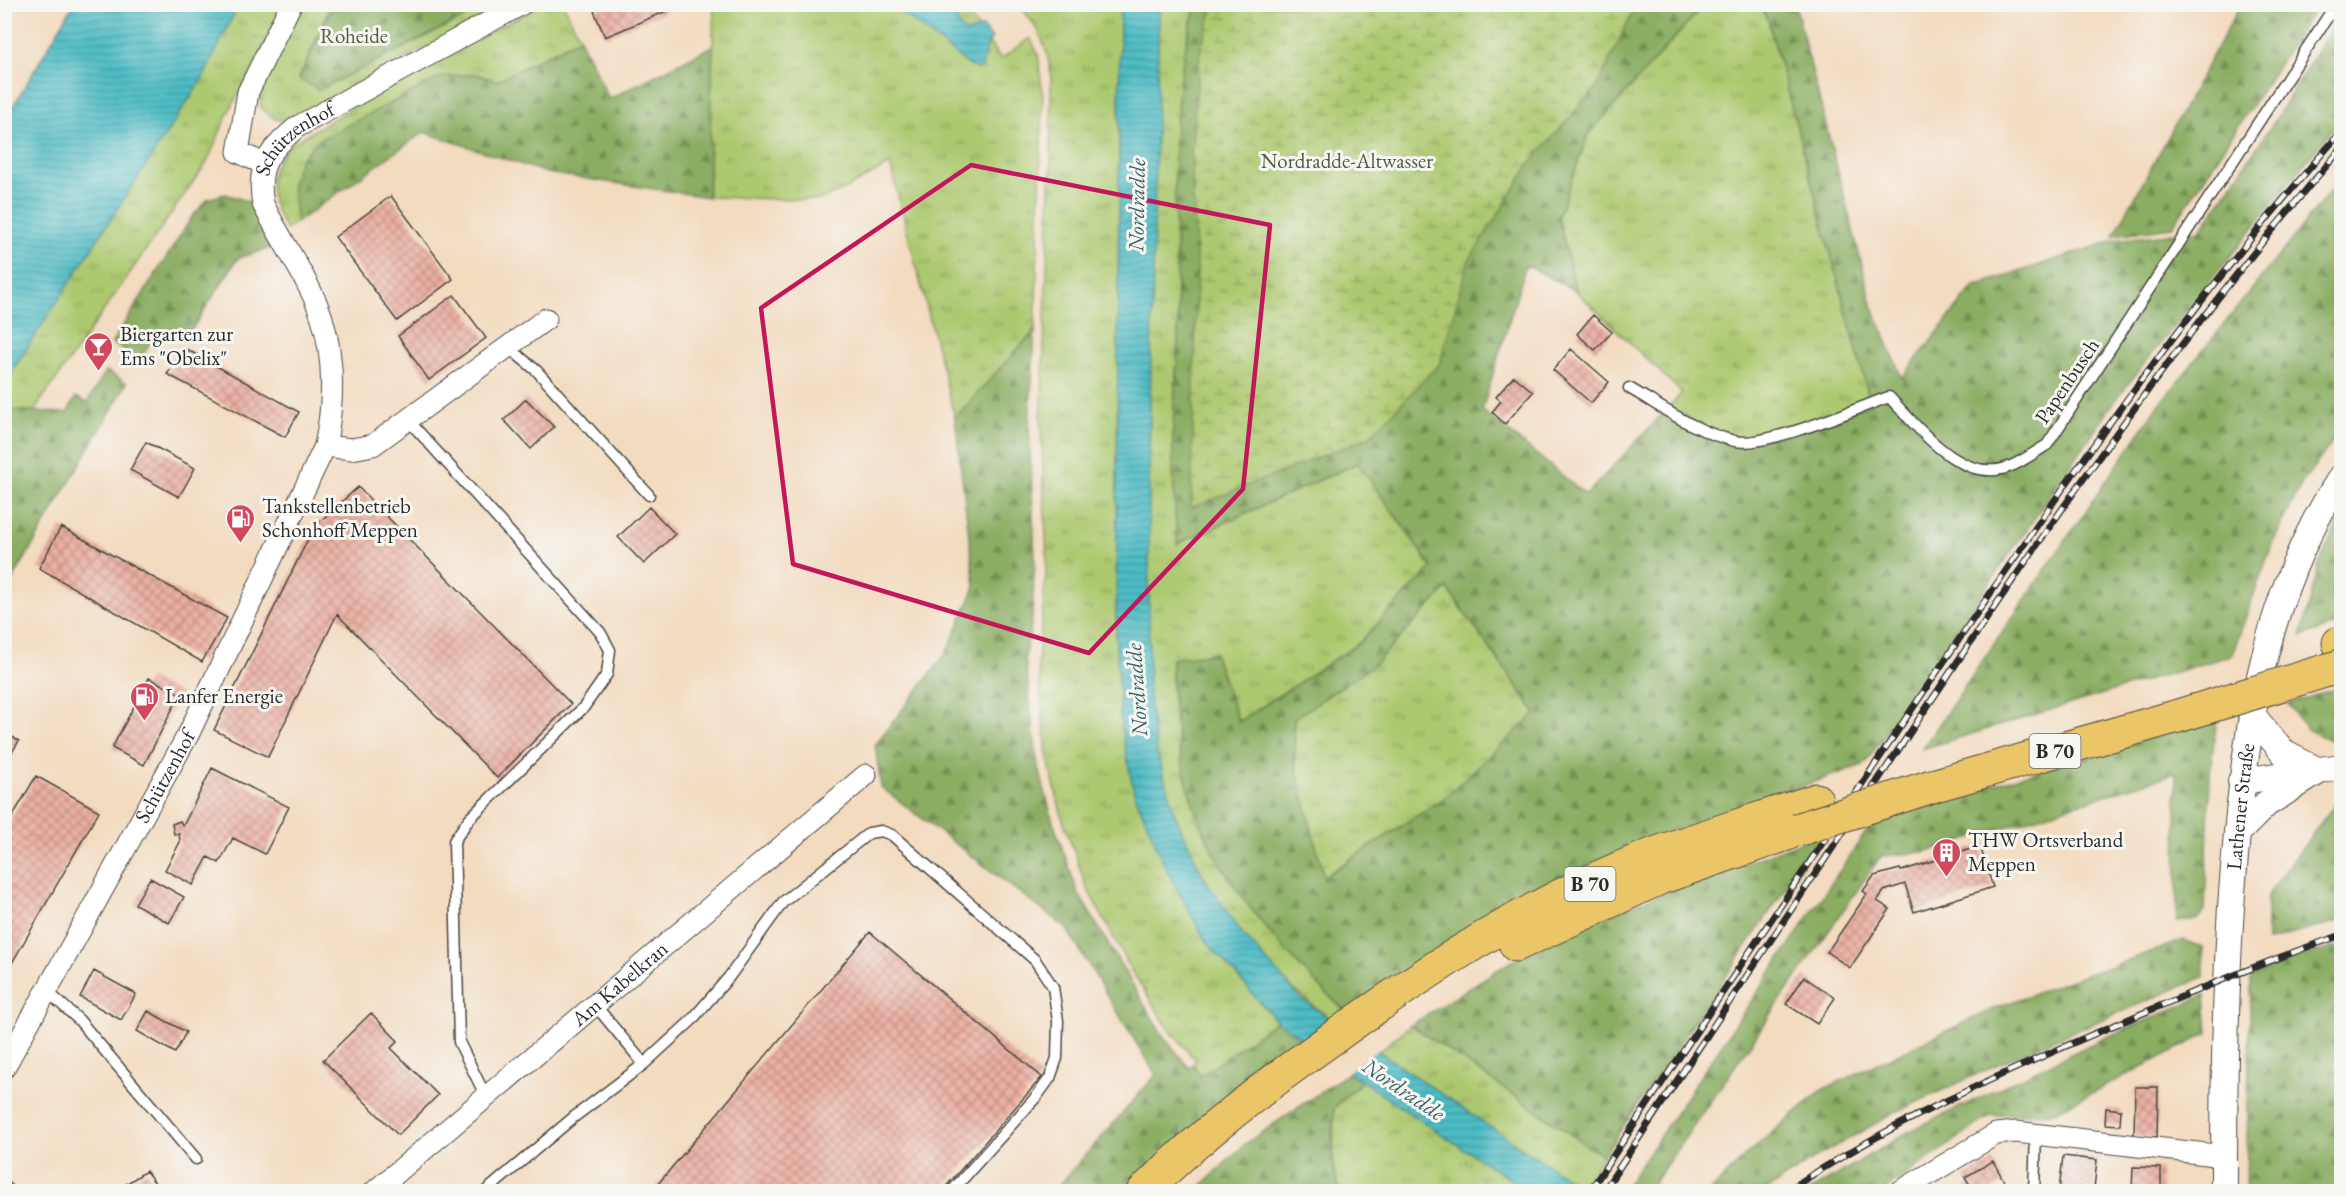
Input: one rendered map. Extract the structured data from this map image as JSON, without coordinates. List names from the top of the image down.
{
  "streets": {
    "highway": ["B 70"],
    "street": ["Schützenhof", "Lathener Straße", "Am Kabelkran"],
    "lane": ["Papenbusch"]
  },
  "water": ["Nordradde"],
  "parks": ["Roheide", "Nordradde-Altwasser"],
  "places": {
    "bar": ["Biergarten zur Ems \"Obelix\""],
    "fuel station": ["Tankstellenbetrieb Schonhoff Meppen", "Lanfer Energie"],
    "building": ["THW Ortsverband Meppen"]
  }
}
